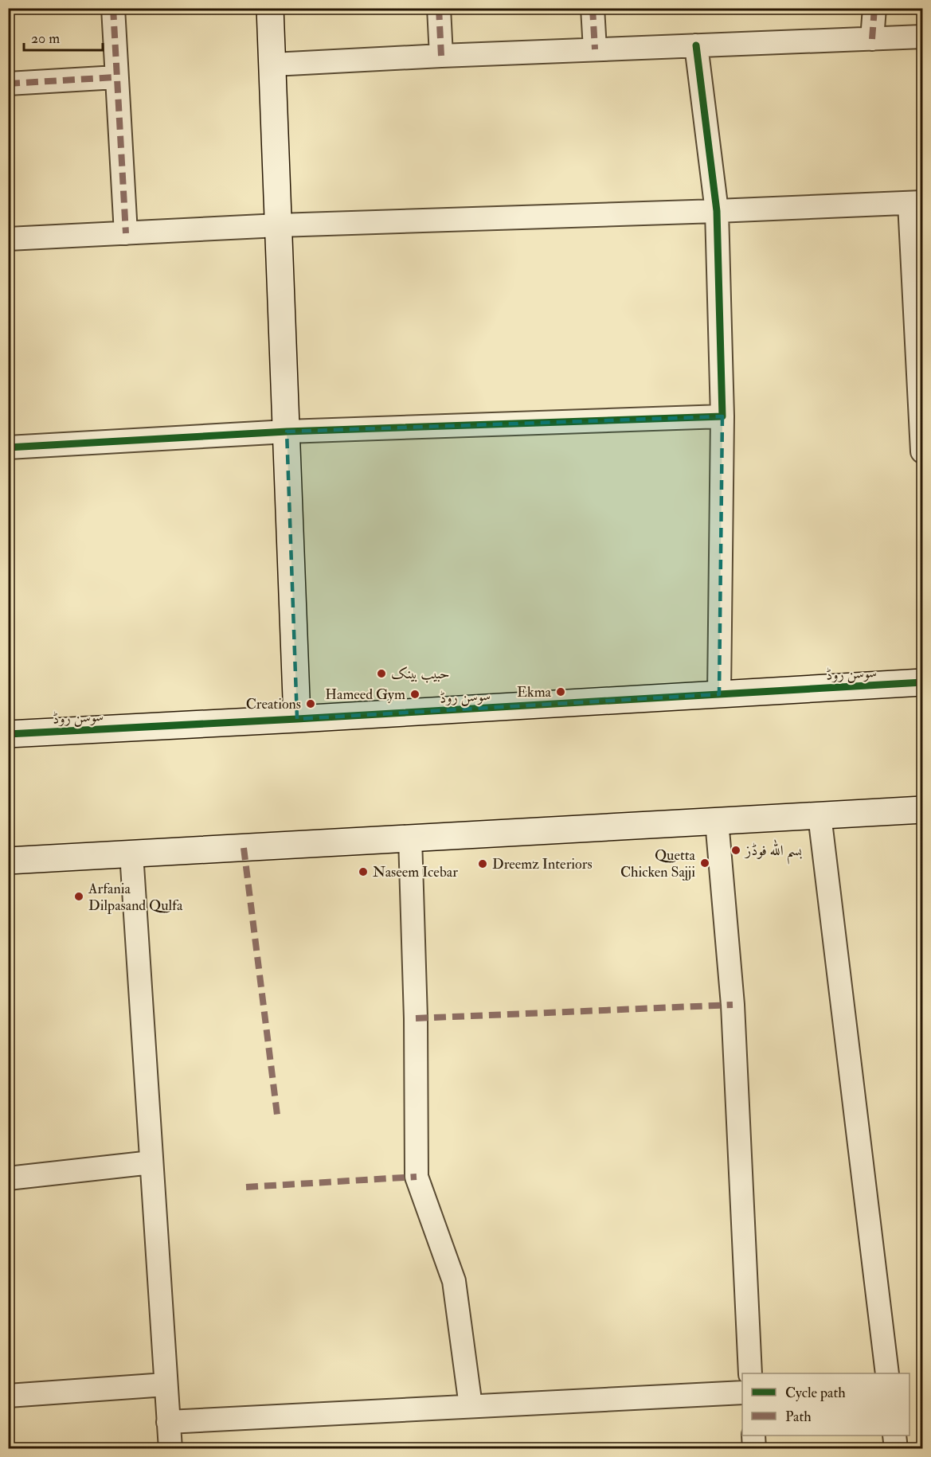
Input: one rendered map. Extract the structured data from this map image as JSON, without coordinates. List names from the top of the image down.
{
  "streets": {
    "street": ["سوسن روڈ"]
  },
  "places": [
    "حبیب بینک",
    "Ekma",
    "Hameed Gym",
    "Creations",
    "بسم اللہ فوڈز",
    "Quetta Chicken Sajji",
    "Dreemz Interiors",
    "Naseem Icebar",
    "Arfania Dilpasand Qulfa"
  ],
  "legend": ["Cycle path", "Path"],
  "scale_bar": "20 m"
}
